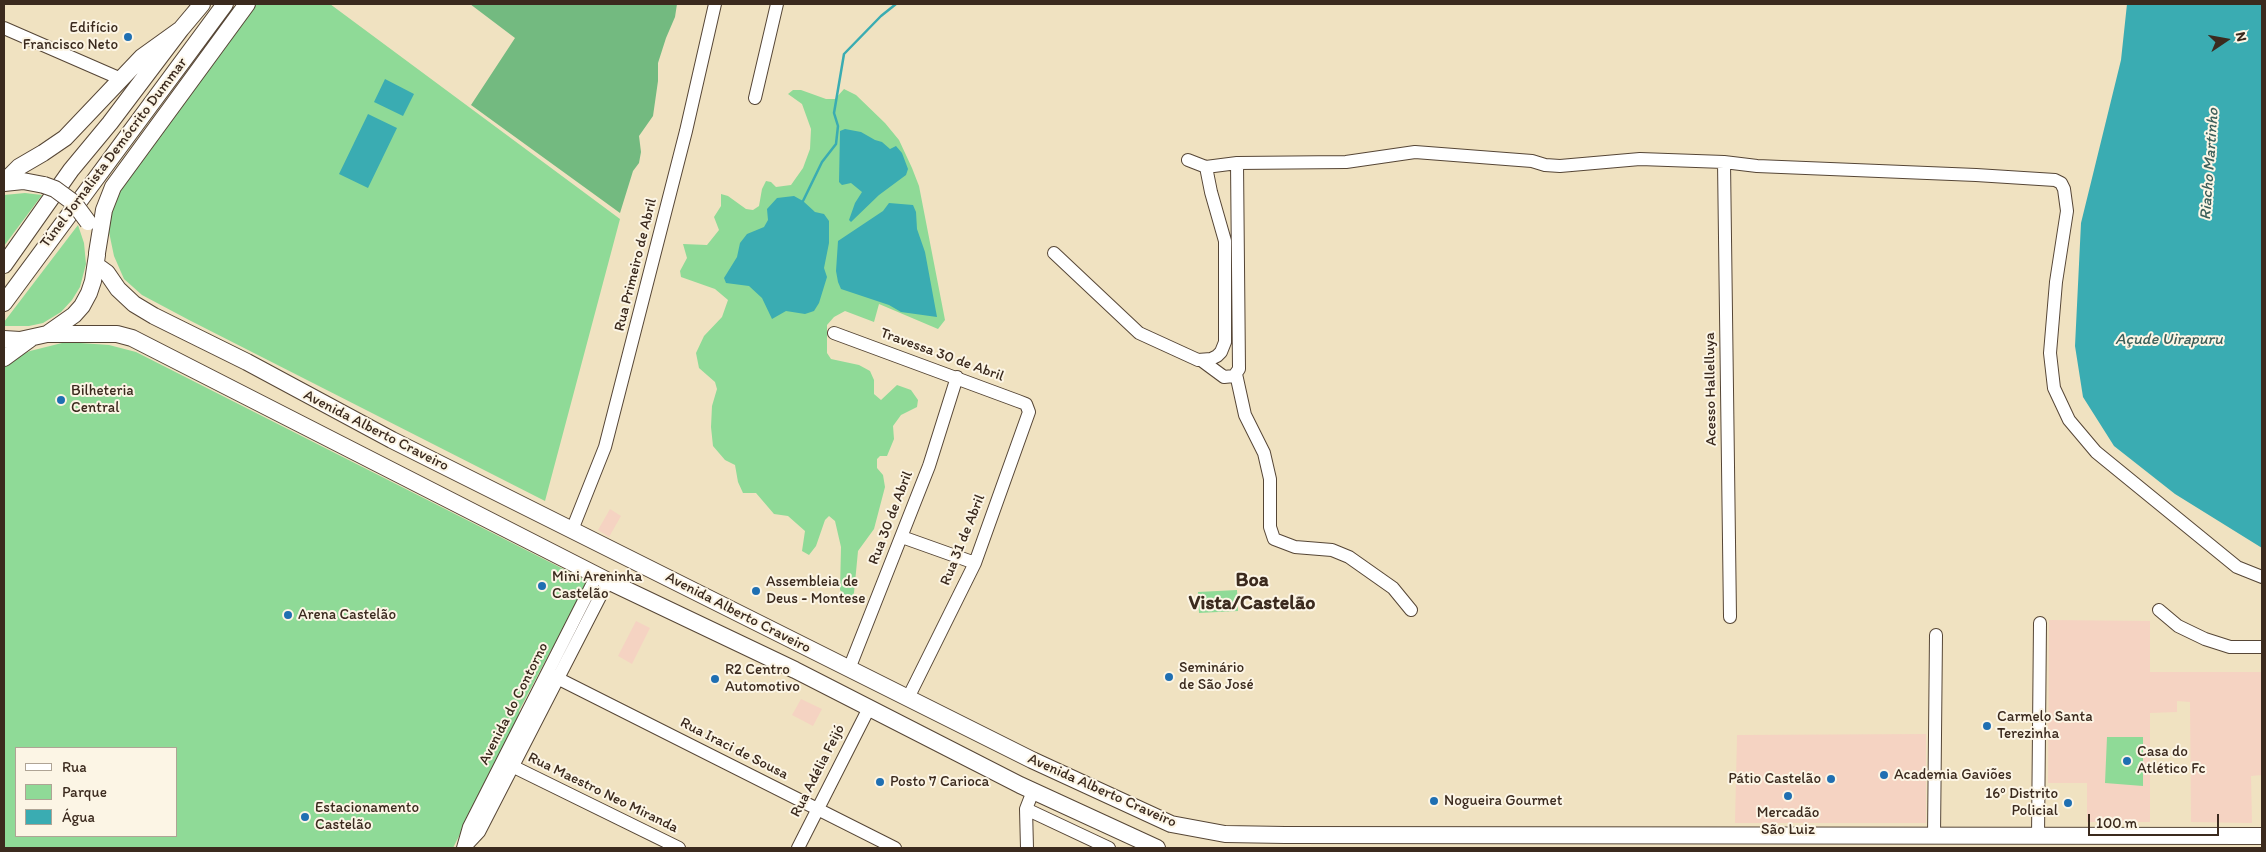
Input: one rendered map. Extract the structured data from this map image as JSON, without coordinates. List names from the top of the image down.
{
  "streets": {
    "main road": ["Túnel Jornalista Demócrito Dummar", "Avenida Alberto Craveiro"],
    "street": [
      "Rua Primeiro de Abril",
      "Travessa 30 de Abril",
      "Acesso Hallelluya",
      "Rua 30 de Abril",
      "Rua 31 de Abril",
      "Avenida do Contorno",
      "Rua Iraci de Sousa",
      "Rua Adélia Feijó",
      "Rua Maestro Neo Miranda"
    ]
  },
  "crossings": [
    ["Rua Primeiro de Abril", "Avenida Alberto Craveiro"],
    ["Travessa 30 de Abril", "Rua 30 de Abril"],
    ["Travessa 30 de Abril", "Rua 31 de Abril"],
    ["Avenida Alberto Craveiro", "Rua 30 de Abril"],
    ["Avenida Alberto Craveiro", "Rua 31 de Abril"],
    ["Avenida Alberto Craveiro", "Avenida do Contorno"],
    ["Avenida Alberto Craveiro", "Rua Adélia Feijó"],
    ["Avenida do Contorno", "Rua Iraci de Sousa"],
    ["Avenida do Contorno", "Rua Maestro Neo Miranda"],
    ["Rua Iraci de Sousa", "Rua Adélia Feijó"]
  ],
  "districts": ["Boa Vista/Castelão"],
  "water": ["Riacho Martinho", "Açude Uirapuru"],
  "places": [
    "Edifício Francisco Neto",
    "Bilheteria Central",
    "Mini Areninha Castelão",
    "Assembleia de Deus - Montese",
    "Arena Castelão",
    "Seminário de São José",
    "R2 Centro Automotivo",
    "Carmelo Santa Terezinha",
    "Casa do Atlético Fc",
    "Academia Gaviões",
    "Pátio Castelão",
    "Posto 7 Carioca",
    "Mercadão São Luiz",
    "Nogueira Gourmet",
    "16º Distrito Policial",
    "Estacionamento Castelão"
  ],
  "legend": ["Rua", "Parque", "Água"],
  "scale_bar": "100 m",
  "north": "right"
}
